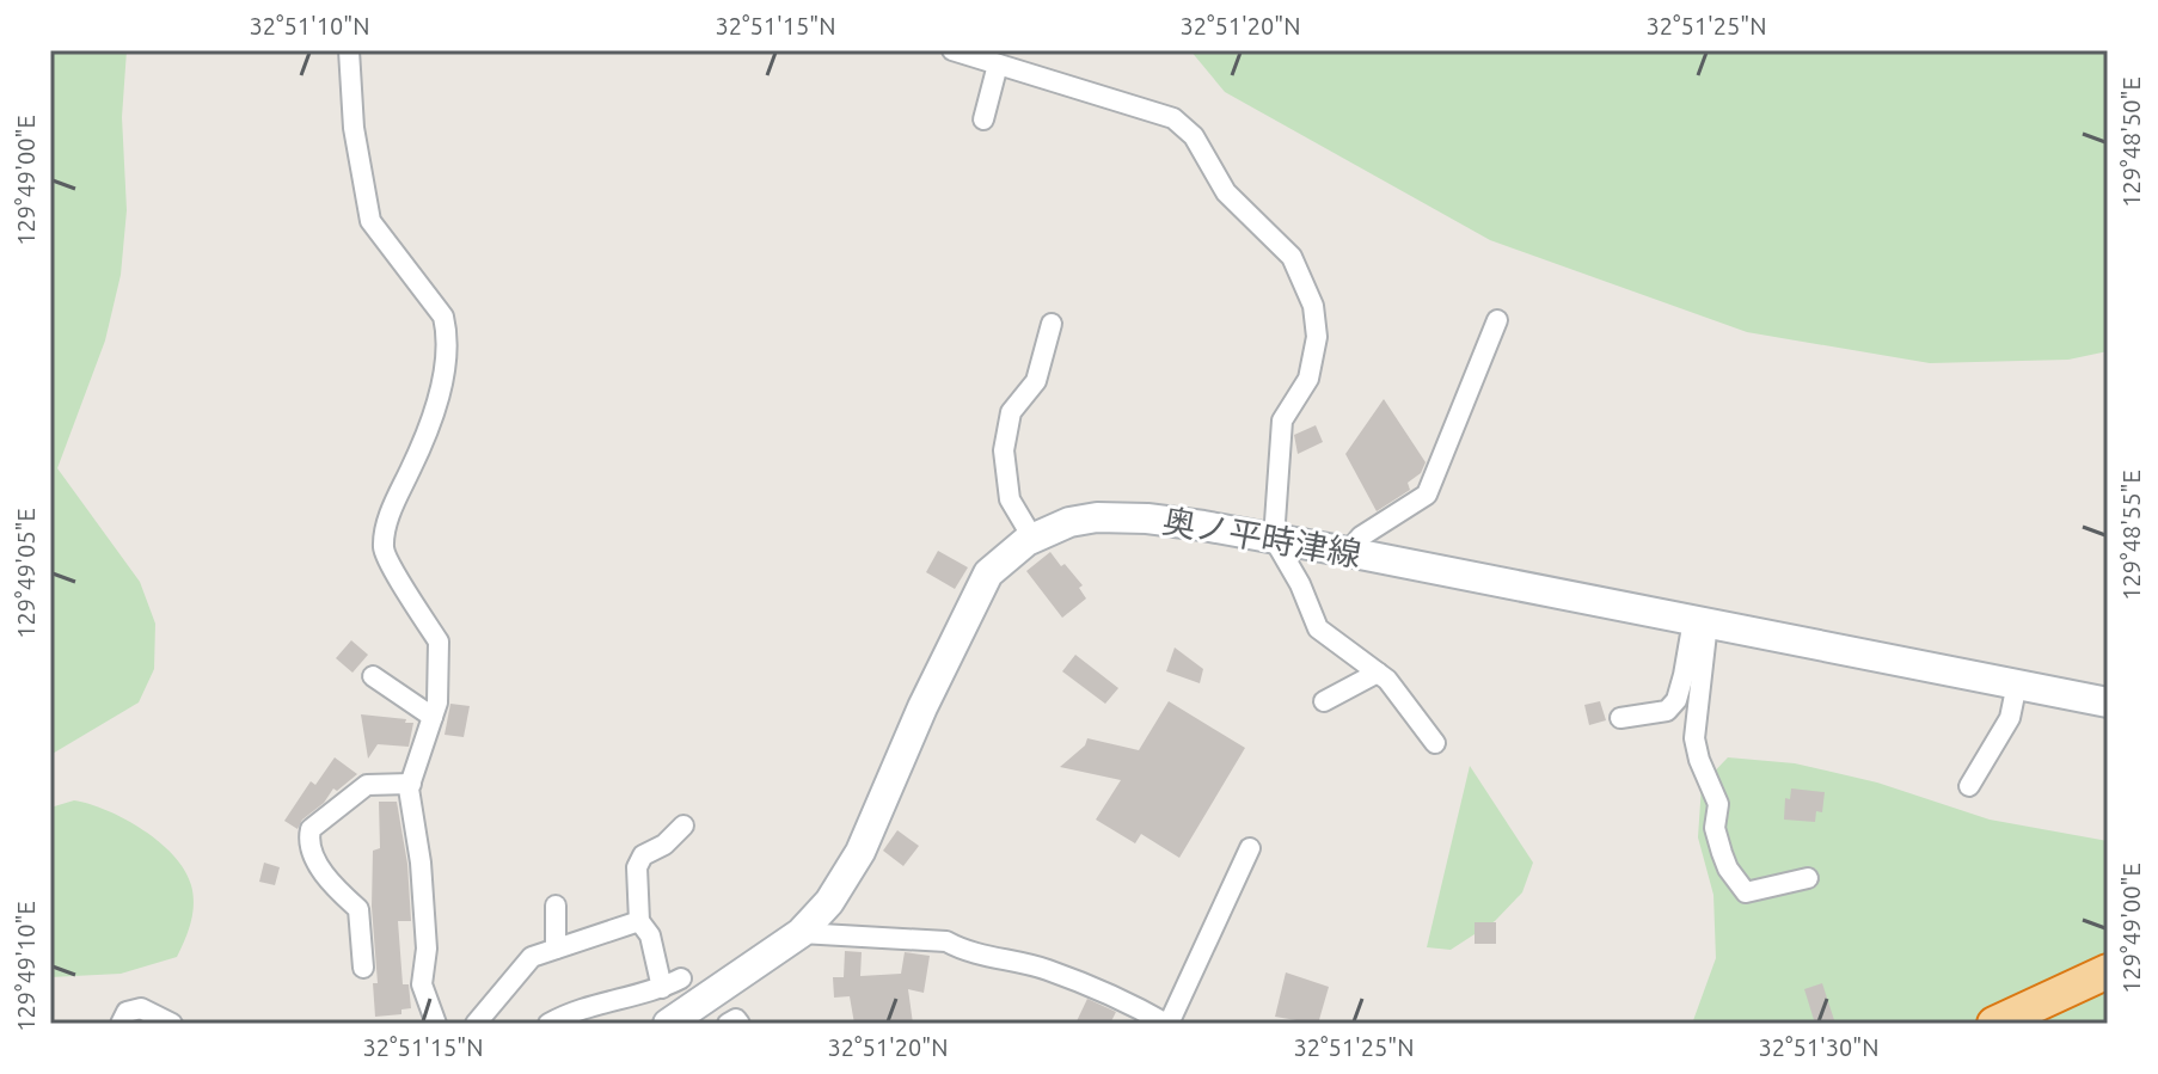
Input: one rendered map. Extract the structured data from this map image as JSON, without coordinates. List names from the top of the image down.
{
  "streets": {
    "main road": ["奥ノ平時津線"]
  },
  "coordinates": [
    "32°51'10\"N",
    "32°51'15\"N",
    "32°51'20\"N",
    "32°51'25\"N",
    "129°48'50\"E",
    "129°49'00\"E",
    "129°48'55\"E",
    "129°49'05\"E",
    "129°49'10\"E",
    "32°51'30\"N"
  ]
}
